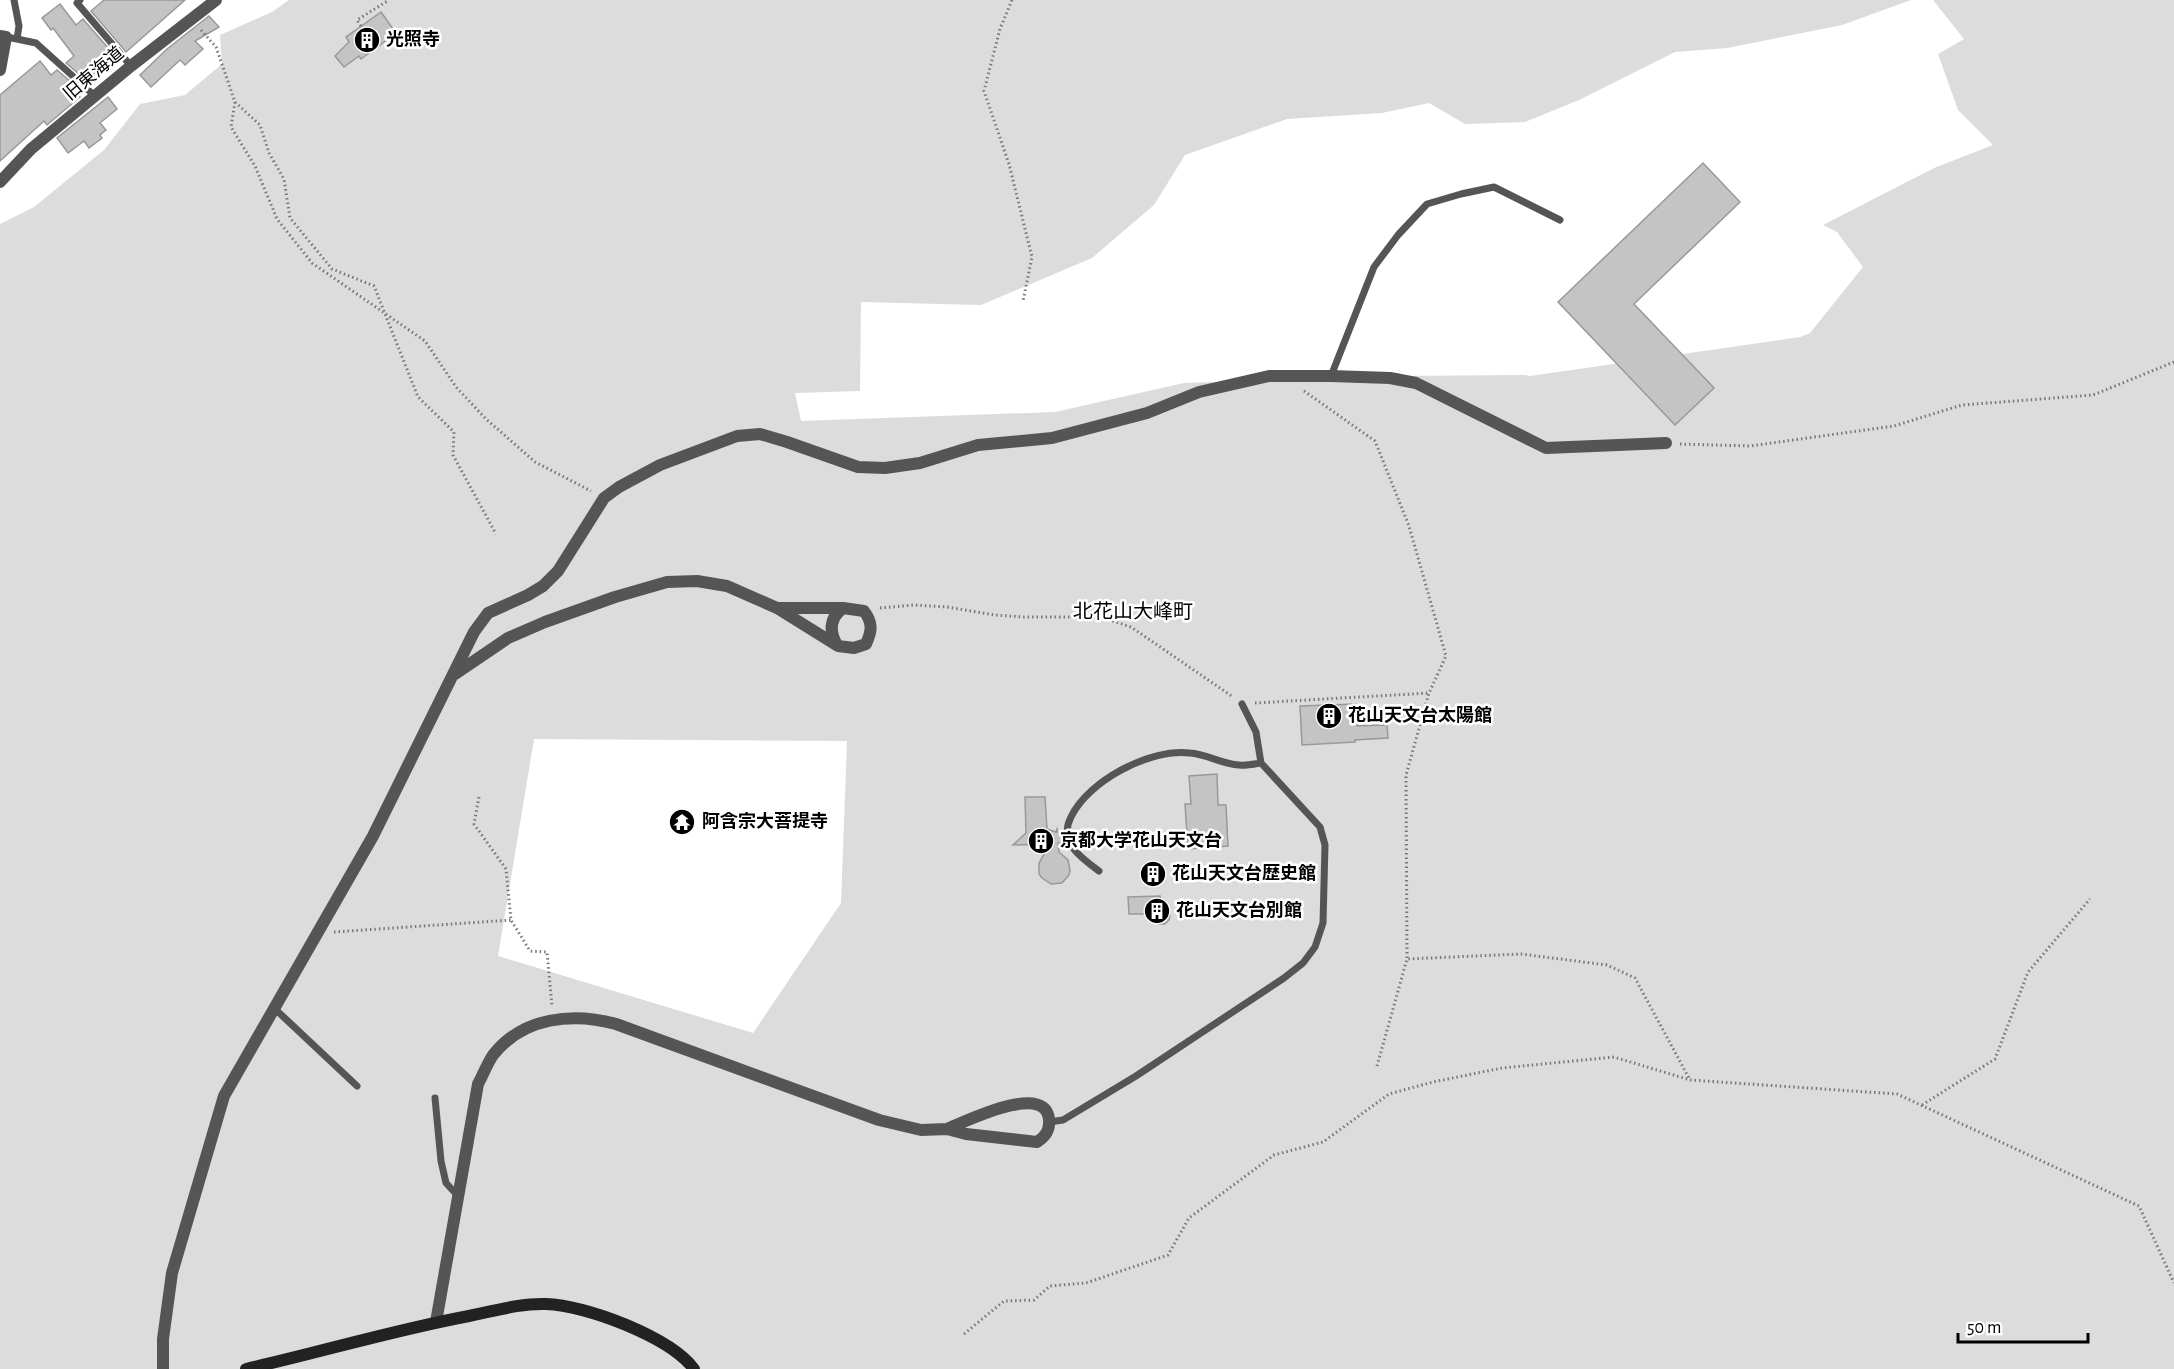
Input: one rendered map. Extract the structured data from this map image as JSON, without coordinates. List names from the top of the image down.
{
  "streets": {
    "street": ["旧東海道"]
  },
  "districts": ["北花山大峰町"],
  "places": {
    "building": [
      "光照寺",
      "花山天文台太陽館",
      "京都大学花山天文台",
      "花山天文台歴史館",
      "花山天文台別館"
    ],
    "temple": ["阿含宗大菩提寺"]
  },
  "scale_bar": "50 m"
}
